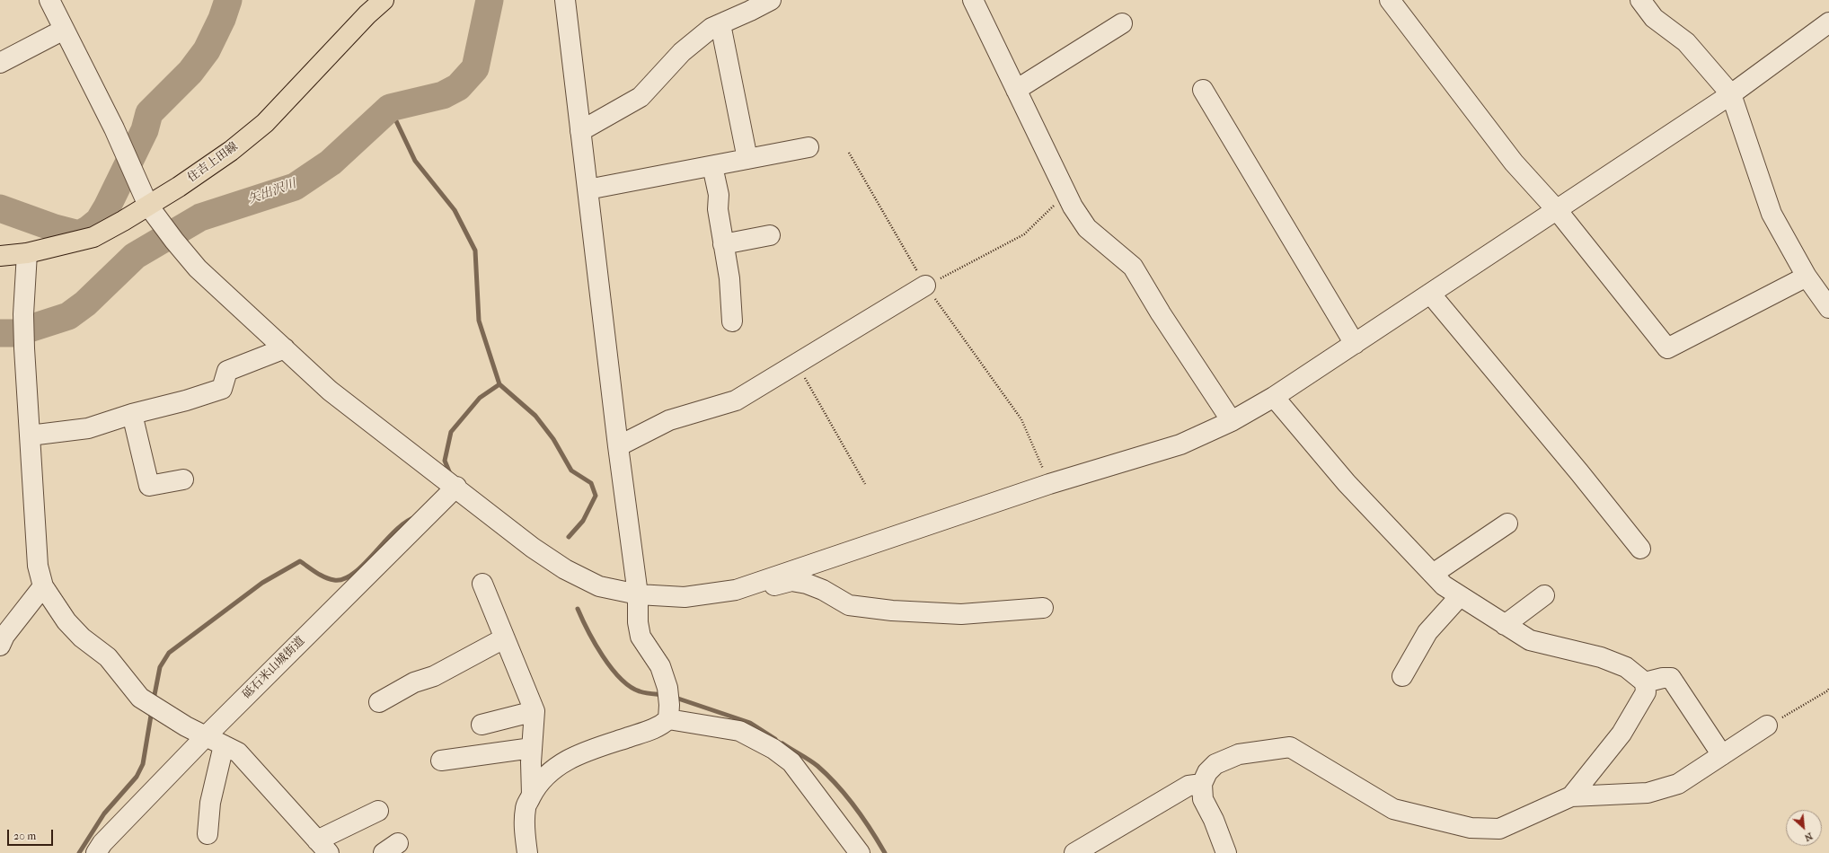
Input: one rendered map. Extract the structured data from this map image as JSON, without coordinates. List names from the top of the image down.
{
  "streets": {
    "main road": ["住吉上田線"],
    "street": ["砥石米山城街道"]
  },
  "water": ["矢出沢川"],
  "scale_bar": "20 m",
  "north": "bottom right"
}
